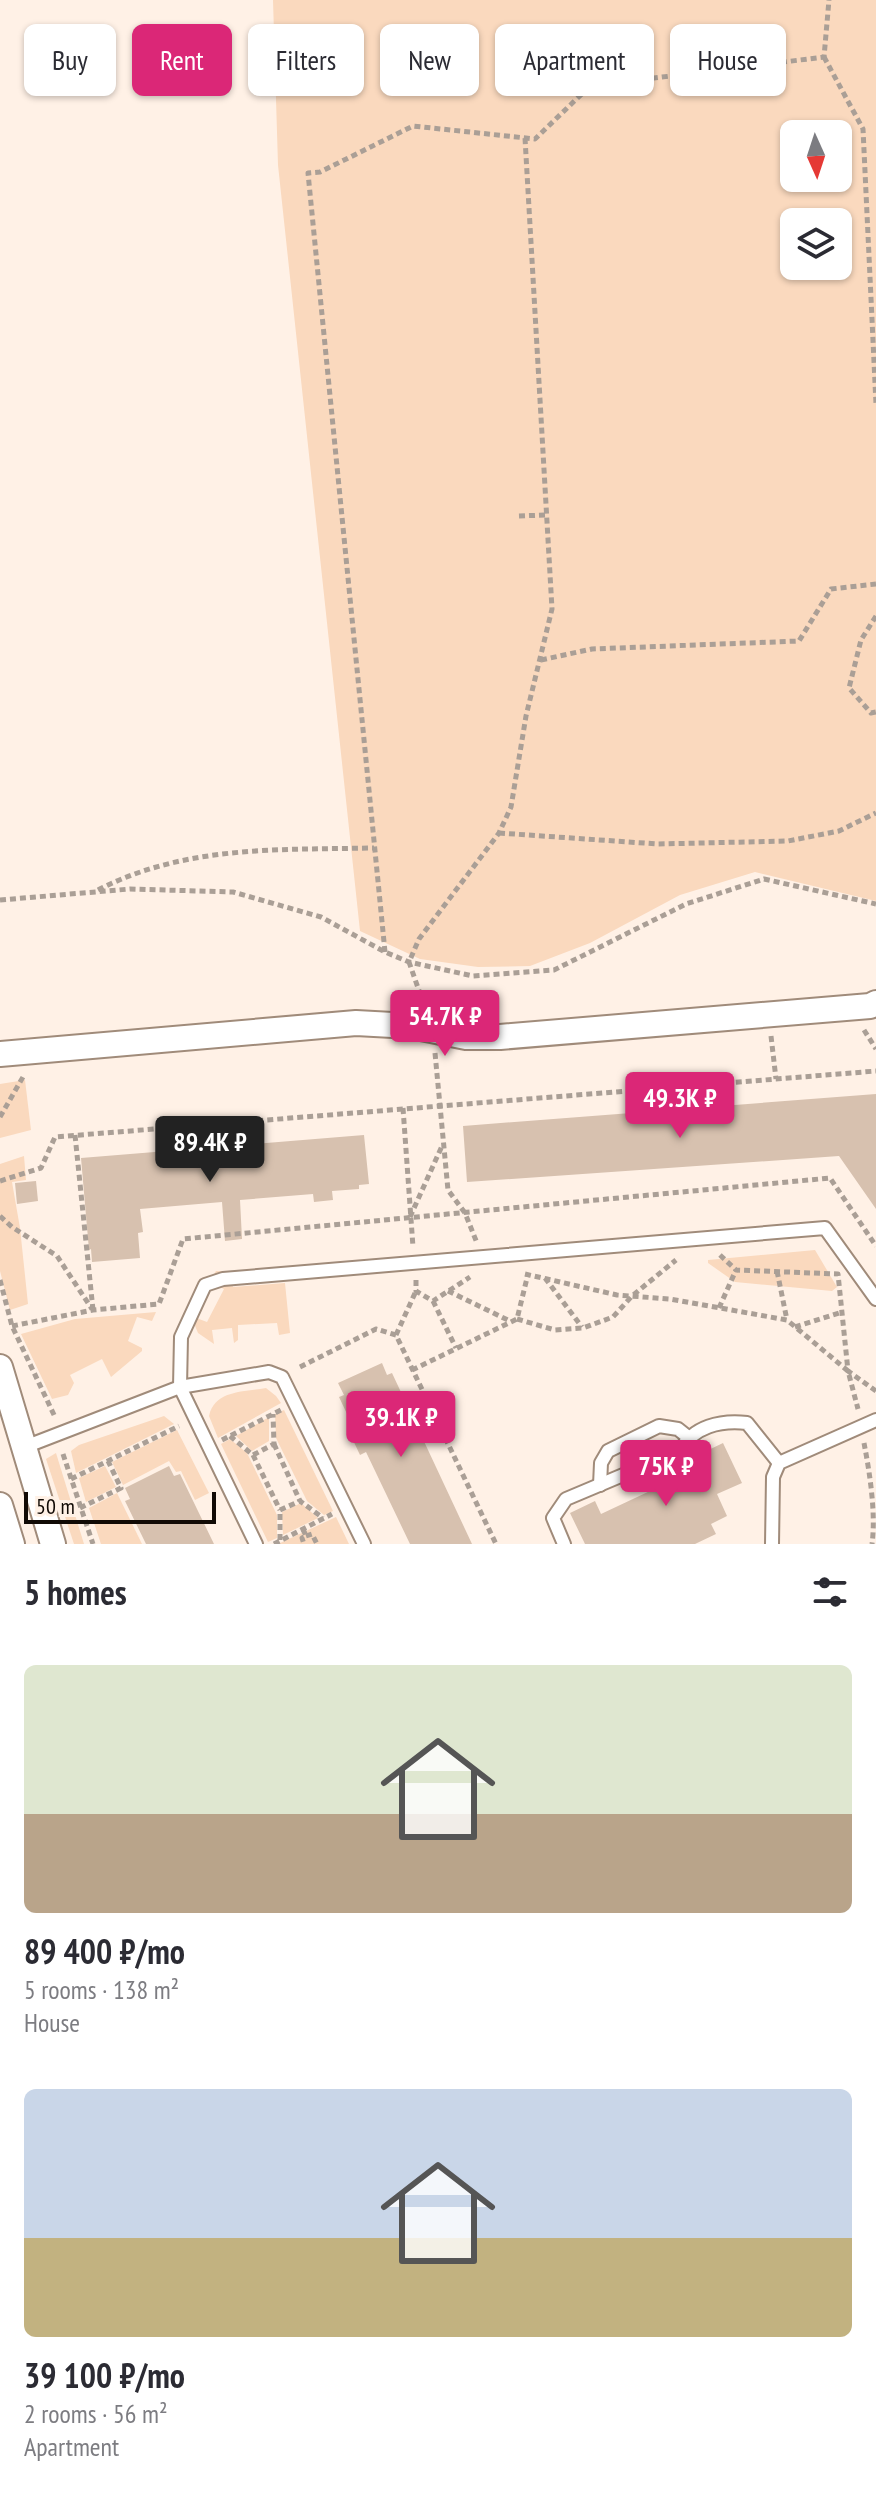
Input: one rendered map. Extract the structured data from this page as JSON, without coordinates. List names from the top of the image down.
{
  "scale_bar": "50 m",
  "north": "bottom",
  "page": {
    "chip": [
      "Buy",
      "Rent",
      "Filters",
      "New",
      "Apartment",
      "House"
    ],
    "price": [
      "54.7K ₽",
      "49.3K ₽",
      "89.4K ₽",
      "39.1K ₽",
      "75K ₽"
    ],
    "scale": "50 m",
    "heading": "5 homes",
    "list": [
      {
        "name": "89 400 ₽/mo",
        "note": "5 rooms · 138 m² · House"
      },
      {
        "name": "39 100 ₽/mo",
        "note": "2 rooms · 56 m² · Apartment"
      }
    ]
  }
}
